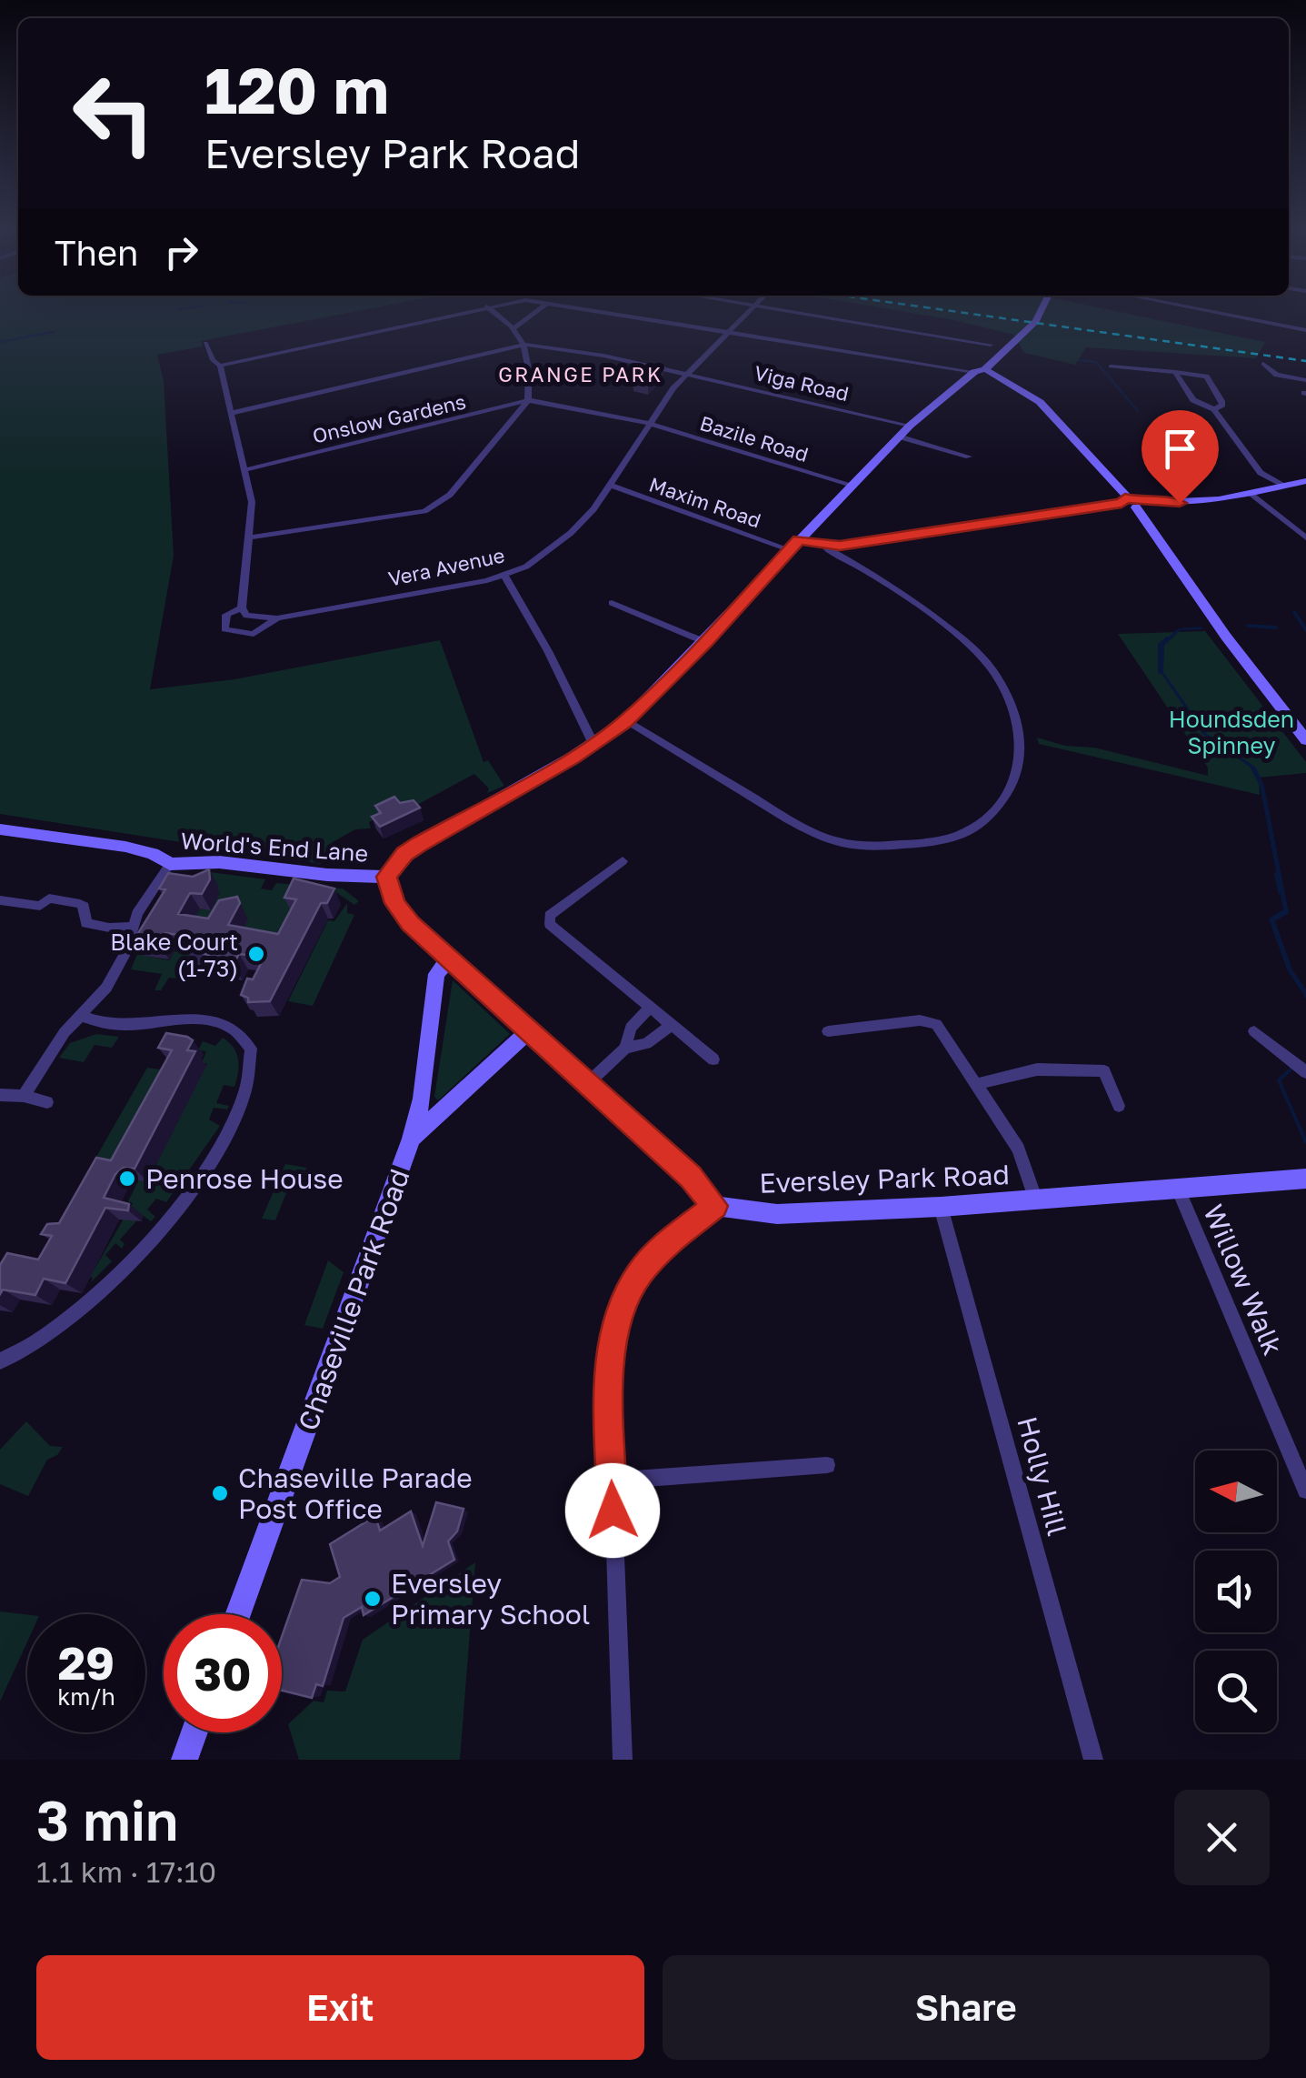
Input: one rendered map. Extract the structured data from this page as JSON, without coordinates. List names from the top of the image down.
{
  "streets": {
    "street": [
      "Viga Road",
      "Onslow Gardens",
      "Bazile Road",
      "Maxim Road",
      "Vera Avenue",
      "World's End Lane",
      "Eversley Park Road",
      "Willow Walk",
      "Chaseville Park Road",
      "Holly Hill"
    ]
  },
  "crossings": [
    ["Viga Road", "Vera Avenue"],
    ["Onslow Gardens", "Bazile Road"],
    ["Onslow Gardens", "Vera Avenue"],
    ["Bazile Road", "Vera Avenue"],
    ["Maxim Road", "Vera Avenue"],
    ["Eversley Park Road", "Willow Walk"],
    ["Eversley Park Road", "Holly Hill"]
  ],
  "districts": ["GRANGE PARK"],
  "parks": ["Houndsden Spinney"],
  "places": [
    "Blake Court (1-73)",
    "Penrose House",
    "Chaseville Parade Post Office",
    "Eversley Primary School"
  ],
  "north": "left",
  "page": {
    "turn": ["120 m", "Eversley Park Road"],
    "then": "Then",
    "speed": "29 km/h",
    "limit": "30",
    "heading": ["3 min", "1.1 km · 17:10"],
    "buttons": ["Exit", "Share"]
  }
}
